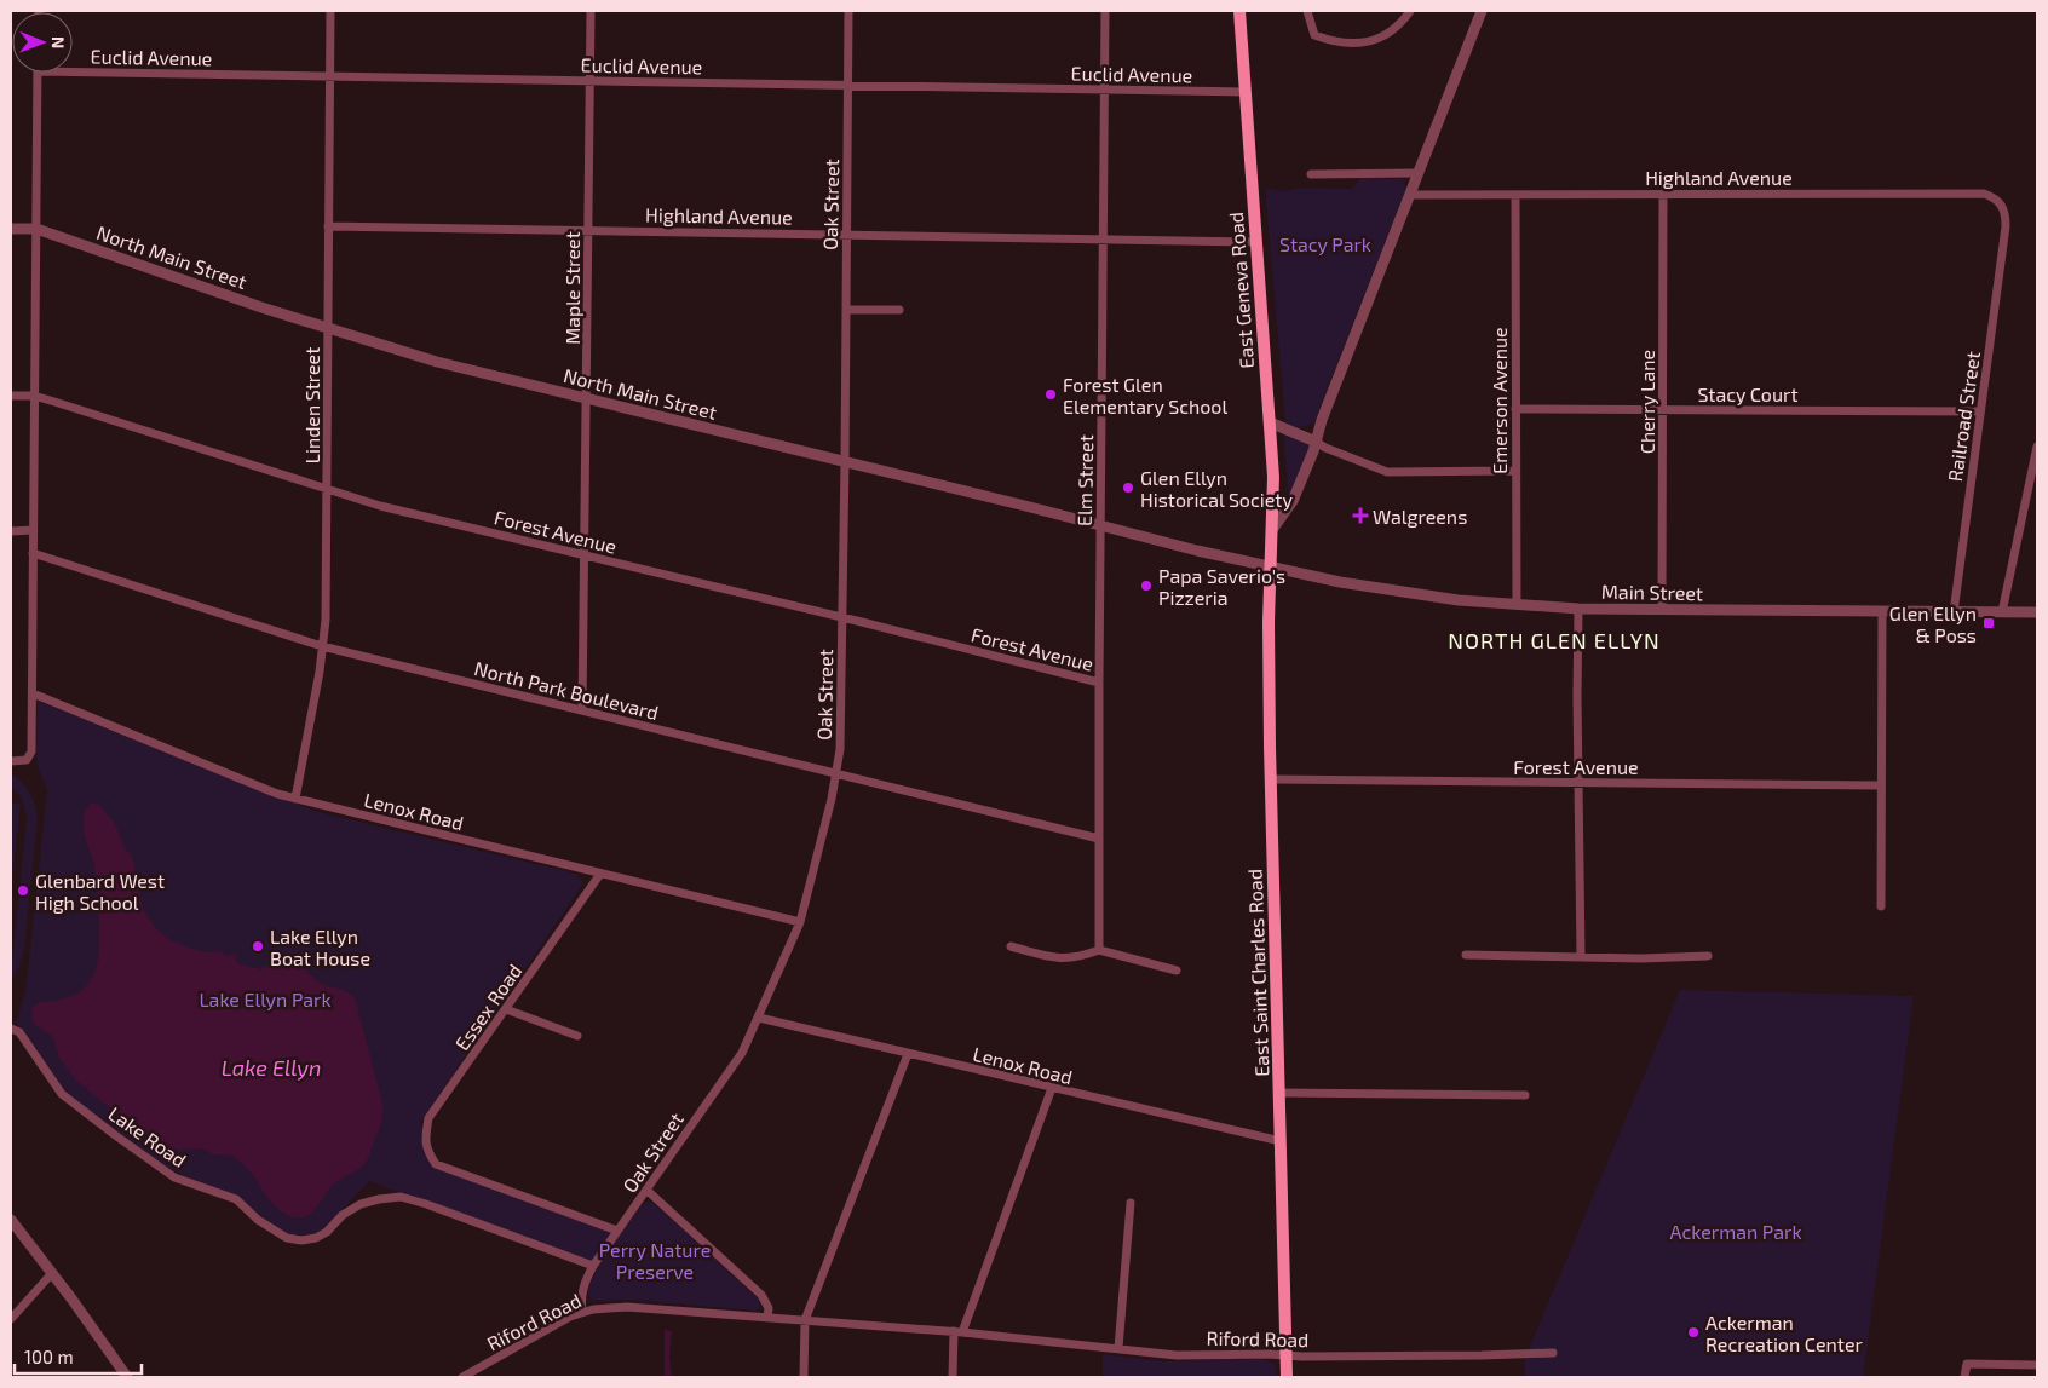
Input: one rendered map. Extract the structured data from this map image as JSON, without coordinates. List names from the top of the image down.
{
  "streets": {
    "main road": ["East Geneva Road", "East Saint Charles Road"],
    "street": [
      "Euclid Avenue",
      "Highland Avenue",
      "Oak Street",
      "North Main Street",
      "Maple Street",
      "Stacy Court",
      "Emerson Avenue",
      "Cherry Lane",
      "Linden Street",
      "Railroad Street",
      "Elm Street",
      "Forest Avenue",
      "Main Street",
      "North Park Boulevard",
      "Lenox Road",
      "Essex Road",
      "Lake Road",
      "Riford Road"
    ]
  },
  "crossings": [
    ["Euclid Avenue", "Oak Street"],
    ["Euclid Avenue", "Maple Street"],
    ["Euclid Avenue", "East Geneva Road"],
    ["Euclid Avenue", "Linden Street"],
    ["Euclid Avenue", "Elm Street"],
    ["Highland Avenue", "Oak Street"],
    ["Highland Avenue", "Maple Street"],
    ["Highland Avenue", "East Geneva Road"],
    ["Highland Avenue", "Emerson Avenue"],
    ["Highland Avenue", "Cherry Lane"],
    ["Highland Avenue", "Linden Street"],
    ["Highland Avenue", "Railroad Street"],
    ["Highland Avenue", "Elm Street"],
    ["Oak Street", "North Main Street"],
    ["Oak Street", "Forest Avenue"],
    ["Oak Street", "North Park Boulevard"],
    ["Oak Street", "Lenox Road"],
    ["Oak Street", "Essex Road"],
    ["Oak Street", "Lake Road"],
    ["Oak Street", "Riford Road"],
    ["North Main Street", "Maple Street"],
    ["North Main Street", "East Geneva Road"],
    ["North Main Street", "Linden Street"],
    ["North Main Street", "Elm Street"],
    ["North Main Street", "Main Street"],
    ["North Main Street", "East Saint Charles Road"],
    ["Maple Street", "Forest Avenue"],
    ["Maple Street", "North Park Boulevard"],
    ["East Geneva Road", "Main Street"],
    ["East Geneva Road", "East Saint Charles Road"],
    ["Stacy Court", "Emerson Avenue"],
    ["Stacy Court", "Cherry Lane"],
    ["Stacy Court", "Railroad Street"],
    ["Emerson Avenue", "Main Street"],
    ["Cherry Lane", "Main Street"],
    ["Linden Street", "Forest Avenue"],
    ["Linden Street", "North Park Boulevard"],
    ["Linden Street", "Lenox Road"],
    ["Railroad Street", "Main Street"],
    ["Elm Street", "Forest Avenue"],
    ["Elm Street", "North Park Boulevard"],
    ["Forest Avenue", "East Saint Charles Road"],
    ["Main Street", "East Saint Charles Road"],
    ["Lenox Road", "East Saint Charles Road"],
    ["Lenox Road", "Essex Road"],
    ["East Saint Charles Road", "Riford Road"]
  ],
  "districts": ["NORTH GLEN ELLYN"],
  "water": ["Lake Ellyn"],
  "parks": [
    "Stacy Park",
    "Lake Ellyn Park",
    "Ackerman Park",
    "Perry Nature Preserve"
  ],
  "places": {
    "other": [
      "Forest Glen Elementary School",
      "Glen Ellyn Historical Society",
      "Papa Saverio's Pizzeria",
      "Glenbard West High School",
      "Lake Ellyn Boat House",
      "Ackerman Recreation Center"
    ],
    "health": ["Walgreens"],
    "transit": ["Glen Ellyn & Poss"]
  },
  "scale_bar": "100 m",
  "north": "right"
}
